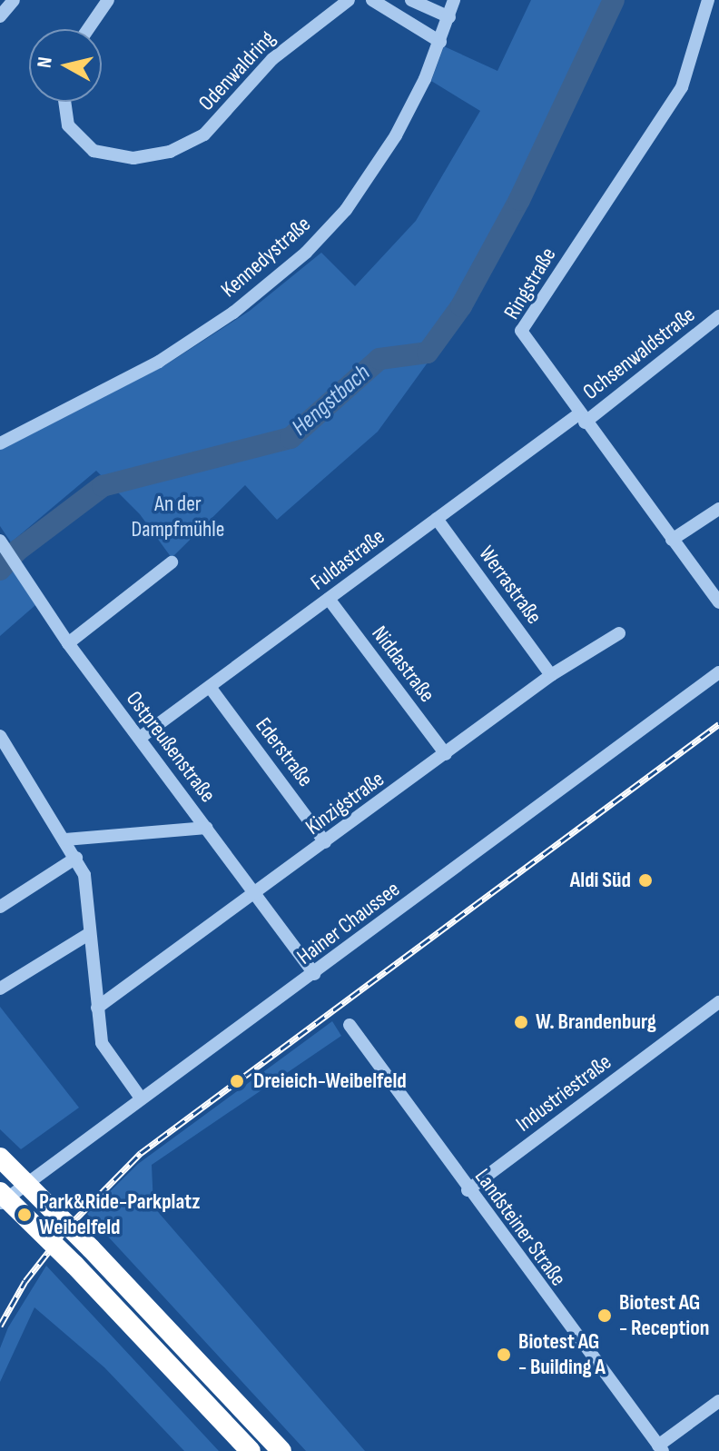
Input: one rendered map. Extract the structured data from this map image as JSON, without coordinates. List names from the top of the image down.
{
  "streets": {
    "street": [
      "Odenwaldring",
      "Kennedystraße",
      "Ringstraße",
      "Ochsenwaldstraße",
      "Fuldastraße",
      "Werrastraße",
      "Niddastraße",
      "Ostpreußenstraße",
      "Ederstraße",
      "Kinzigstraße",
      "Hainer Chaussee",
      "Industriestraße",
      "Landsteiner Straße"
    ]
  },
  "crossings": [
    ["Ringstraße", "Ochsenwaldstraße"],
    ["Ringstraße", "Fuldastraße"],
    ["Ochsenwaldstraße", "Fuldastraße"],
    ["Fuldastraße", "Werrastraße"],
    ["Fuldastraße", "Niddastraße"],
    ["Fuldastraße", "Ostpreußenstraße"],
    ["Fuldastraße", "Ederstraße"],
    ["Werrastraße", "Kinzigstraße"],
    ["Niddastraße", "Kinzigstraße"],
    ["Ostpreußenstraße", "Kinzigstraße"],
    ["Ostpreußenstraße", "Hainer Chaussee"],
    ["Ederstraße", "Kinzigstraße"],
    ["Industriestraße", "Landsteiner Straße"]
  ],
  "water": ["Hengstbach"],
  "parks": ["An der Dampfmühle"],
  "places": [
    "Aldi Süd",
    "W. Brandenburg",
    "Dreieich-Weibelfeld",
    "Park&Ride-Parkplatz Weibelfeld",
    "Biotest AG - Reception",
    "Biotest AG - Building A"
  ],
  "north": "left"
}
